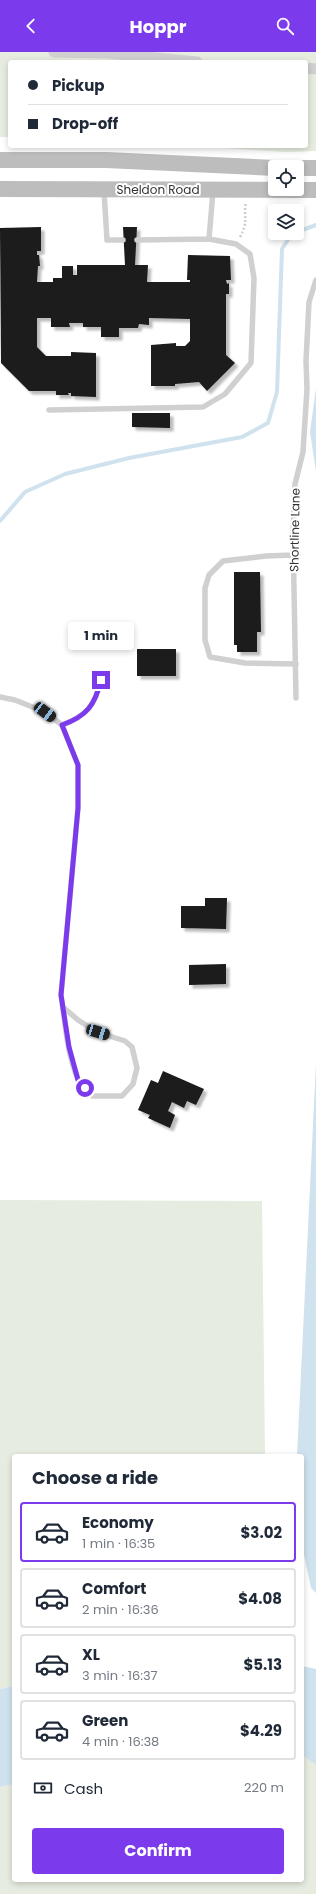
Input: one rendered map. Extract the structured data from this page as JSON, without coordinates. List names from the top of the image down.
{
  "streets": {
    "main road": ["Sheldon Road"],
    "lane": ["Shortline Lane"]
  },
  "page": {
    "header": "Hoppr",
    "banner": ["Pickup", "Drop-off"],
    "bubble": "1 min",
    "heading": "Choose a ride",
    "list": [
      {
        "name": "Economy",
        "note": "1 min · 16:35",
        "value": "$3.02"
      },
      {
        "name": "Comfort",
        "note": "2 min · 16:36",
        "value": "$4.08"
      },
      {
        "name": "XL",
        "note": "3 min · 16:37",
        "value": "$5.13"
      },
      {
        "name": "Green",
        "note": "4 min · 16:38",
        "value": "$4.29"
      }
    ],
    "pay": ["Cash", "220 m"],
    "buttons": "Confirm"
  }
}
